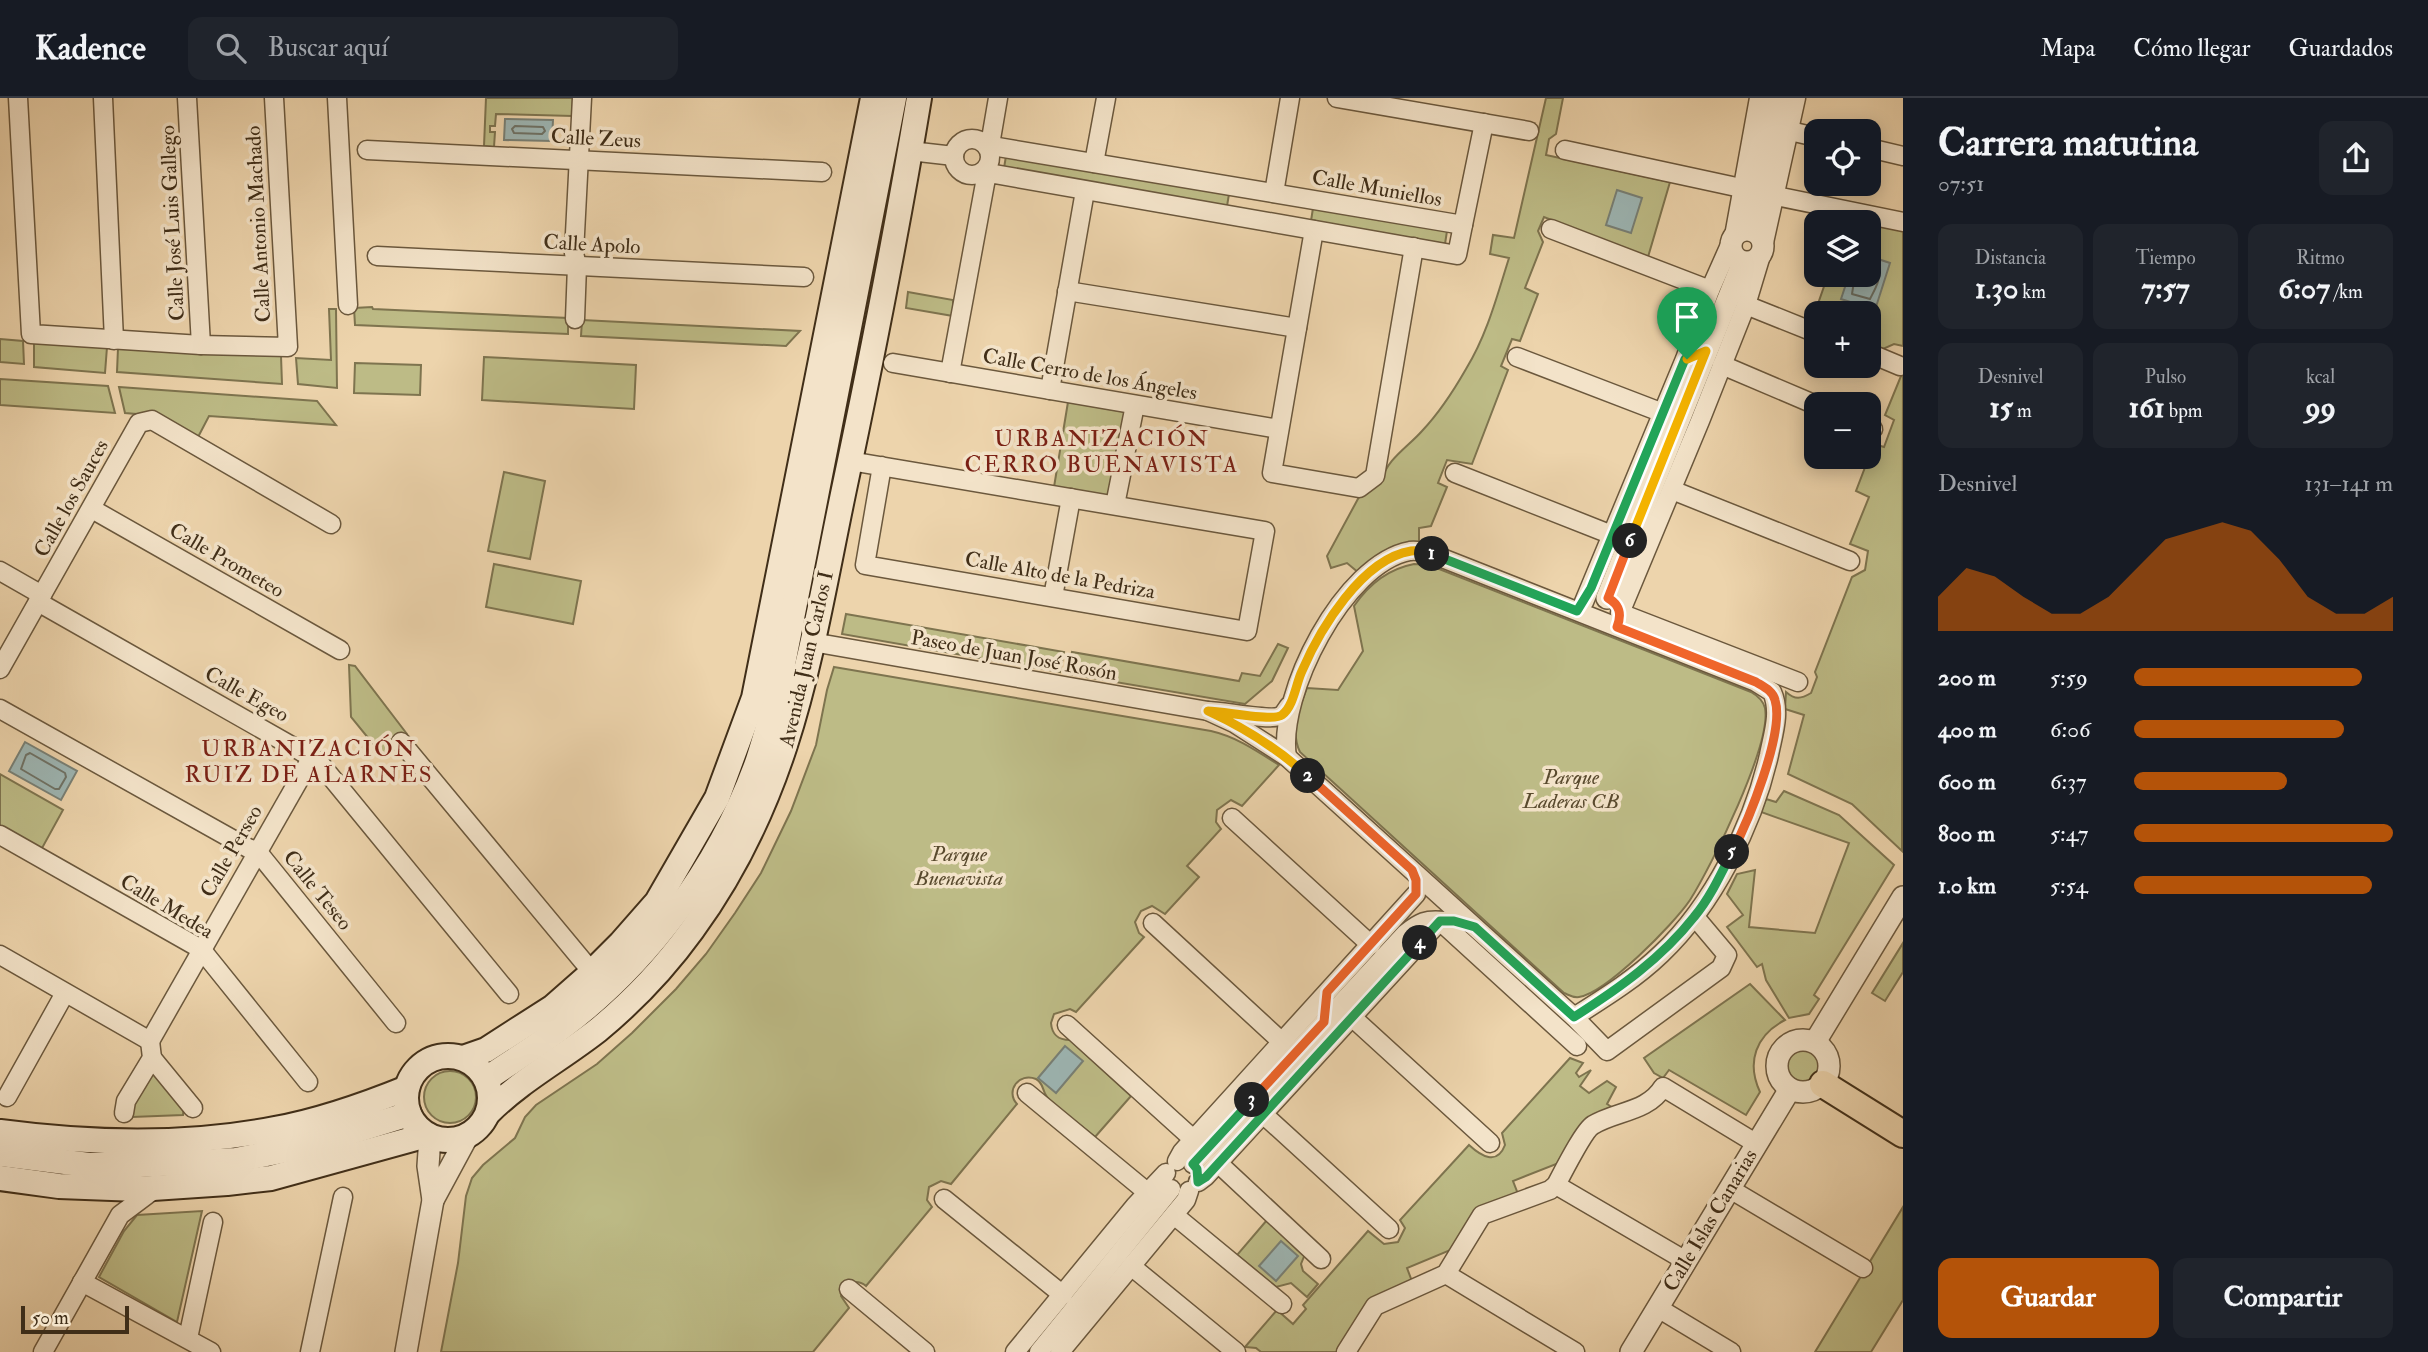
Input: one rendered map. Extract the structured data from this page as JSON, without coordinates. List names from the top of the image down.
{
  "streets": {
    "main road": ["Avenida Juan Carlos I"],
    "street": [
      "Calle Zeus",
      "Calle Muniellos",
      "Calle José Luis Gallego",
      "Calle Antonio Machado",
      "Calle Apolo",
      "Calle Cerro de los Ángeles",
      "Calle los Sauces",
      "Calle Prometeo",
      "Calle Alto de la Pedriza",
      "Paseo de Juan José Rosón",
      "Calle Egeo",
      "Calle Perseo",
      "Calle Teseo",
      "Calle Medea",
      "Calle Islas Canarias"
    ]
  },
  "crossings": [
    ["Calle José Luis Gallego", "Calle Antonio Machado"],
    ["Calle los Sauces", "Calle Prometeo"],
    ["Calle los Sauces", "Calle Egeo"],
    ["Paseo de Juan José Rosón", "Avenida Juan Carlos I"],
    ["Calle Egeo", "Calle Perseo"],
    ["Calle Perseo", "Calle Teseo"],
    ["Calle Perseo", "Calle Medea"]
  ],
  "districts": ["URBANIZACIÓN CERRO BUENAVISTA", "URBANIZACIÓN RUIZ DE ALARNES"],
  "parks": ["Parque Laderas CB", "Parque Buenavista"],
  "scale_bar": "50 m",
  "page": {
    "header": "Kadence",
    "search": "Buscar aquí",
    "nav": ["Mapa", "Cómo llegar", "Guardados"],
    "heading": ["Carrera matutina", "07:51"],
    "map_buttons": ["+", "−"],
    "stats": [
      ["Distancia", "1.30 km"],
      ["Tiempo", "7:57"],
      ["Ritmo", "6:07 /km"],
      ["Desnivel", "15 m"],
      ["Pulso", "161 bpm"],
      ["kcal", "99"]
    ],
    "chart": ["Desnivel", "131–141 m"],
    "pins": [
      "6",
      "1",
      "2",
      "5",
      "4",
      "3"
    ],
    "list": [
      {
        "name": "200 m",
        "note": "5:59"
      },
      {
        "name": "400 m",
        "note": "6:06"
      },
      {
        "name": "600 m",
        "note": "6:37"
      },
      {
        "name": "800 m",
        "note": "5:47"
      },
      {
        "name": "1.0 km",
        "note": "5:54"
      }
    ],
    "buttons": ["Guardar", "Compartir"],
    "scale": "50 m"
  }
}
